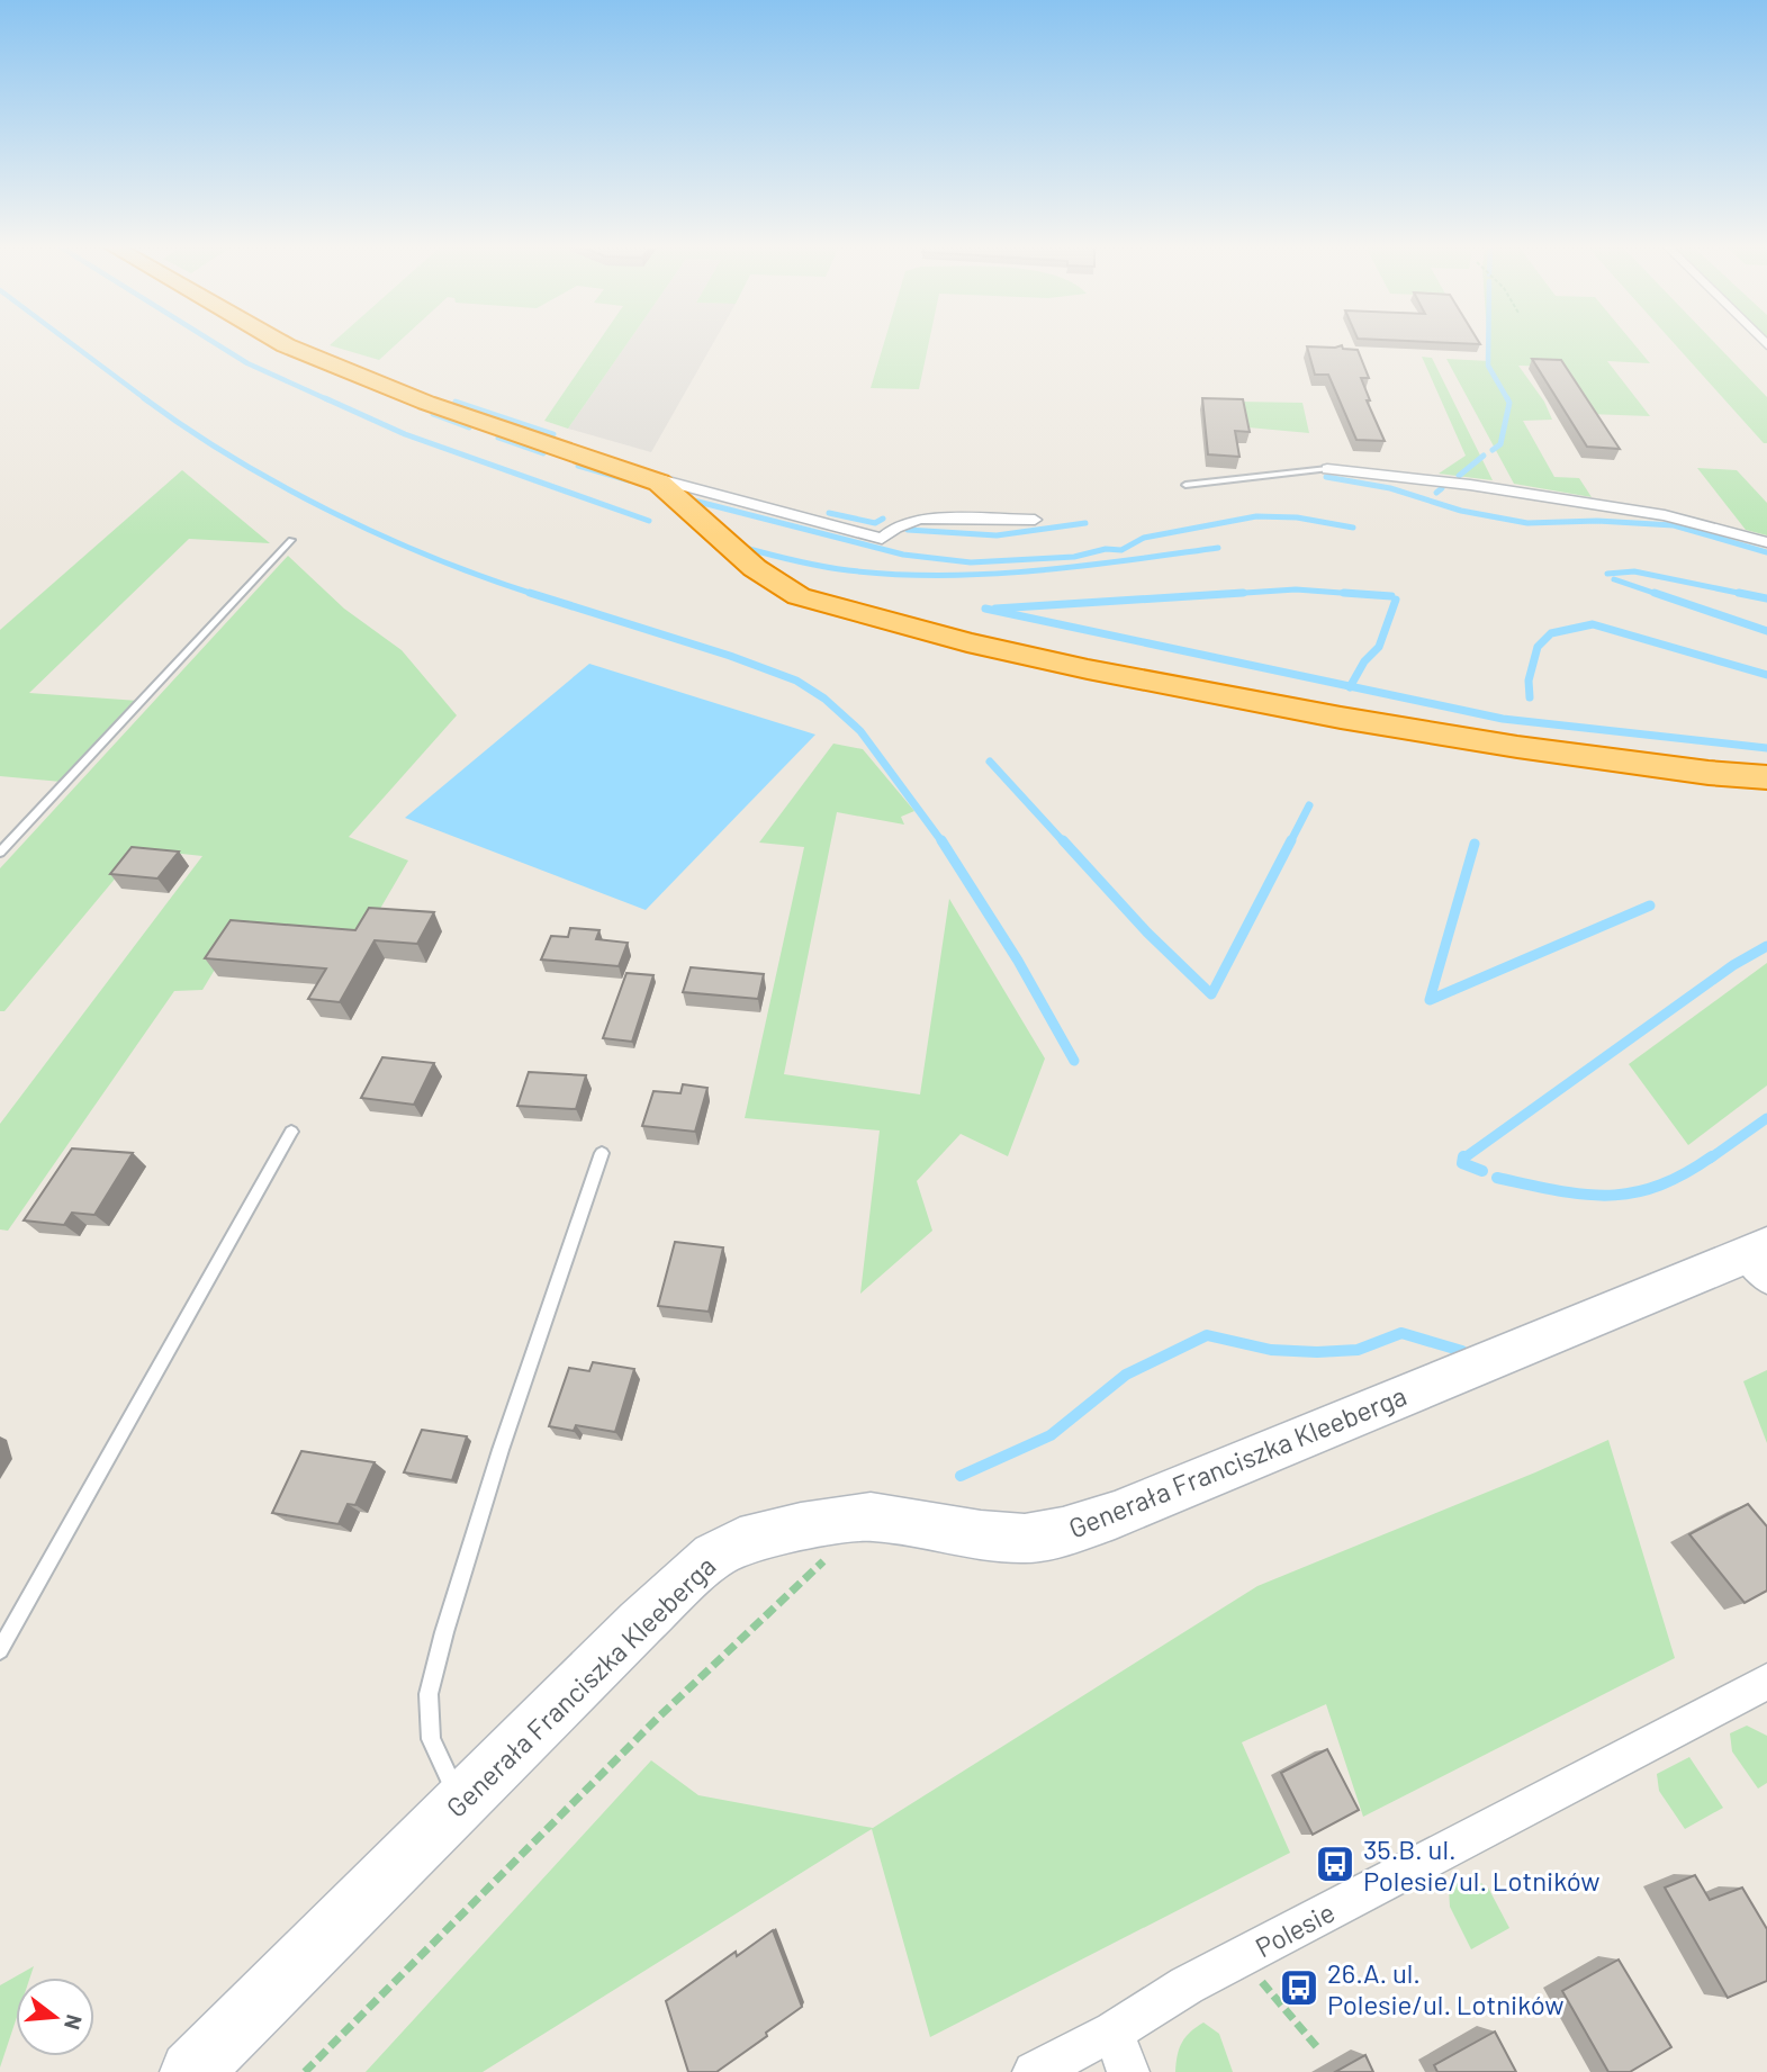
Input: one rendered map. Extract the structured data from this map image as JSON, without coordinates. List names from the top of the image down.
{
  "streets": {
    "main road": ["Generała Franciszka Kleeberga"],
    "street": ["Polesie"]
  },
  "places": {
    "bus stop": ["35.B. ul. Polesie/ul. Lotników", "26.A. ul. Polesie/ul. Lotników"]
  },
  "north": "right"
}
